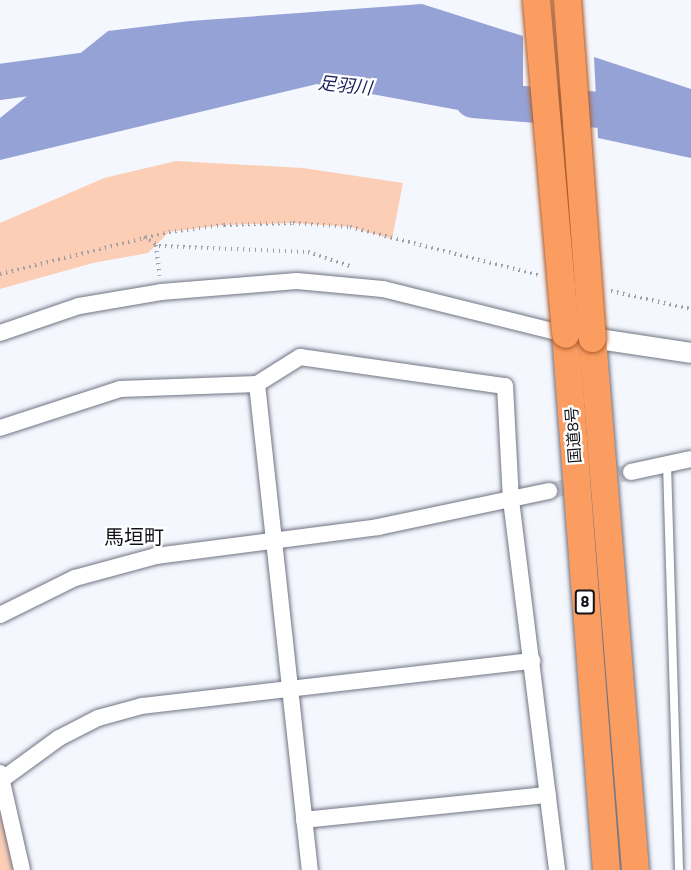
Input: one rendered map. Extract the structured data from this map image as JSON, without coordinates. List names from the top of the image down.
{
  "streets": {
    "highway": ["国道8号", "8"]
  },
  "districts": ["馬垣町"],
  "water": ["足羽川"]
}
